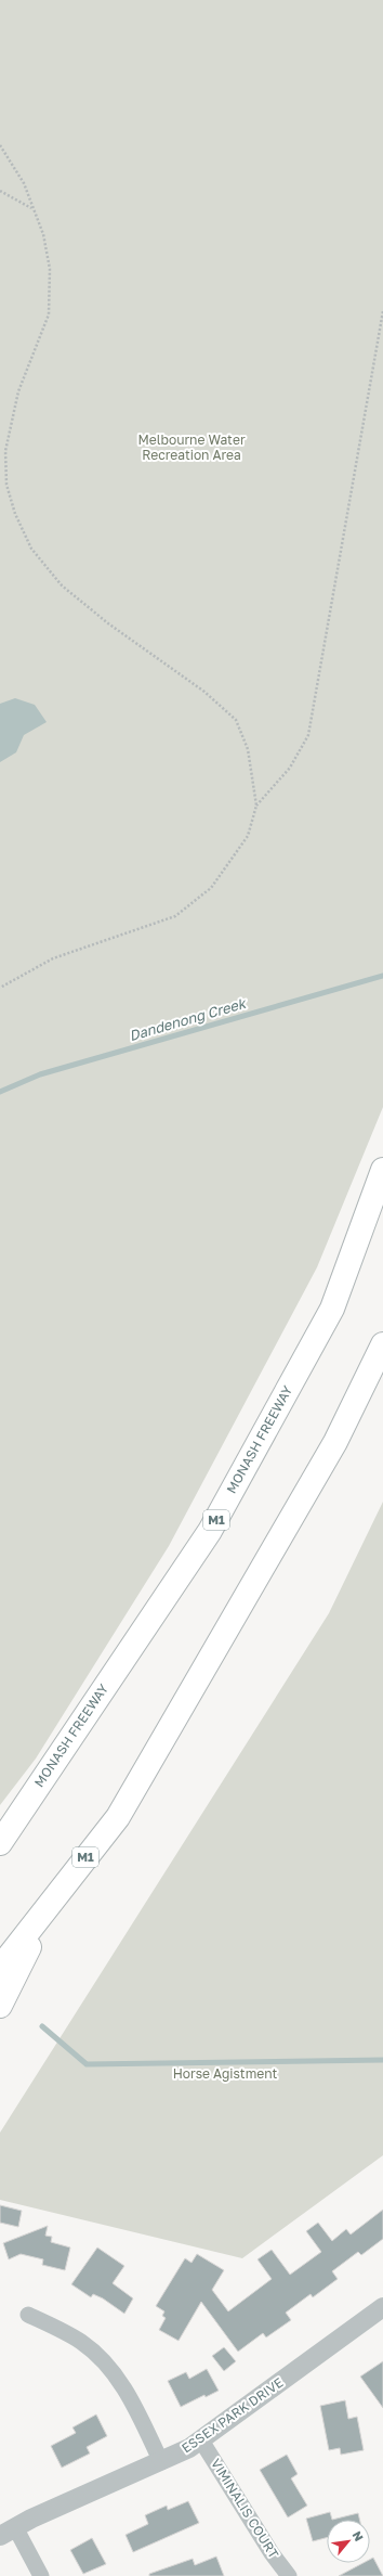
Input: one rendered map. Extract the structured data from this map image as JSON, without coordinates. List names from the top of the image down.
{
  "streets": {
    "highway": ["MONASH FREEWAY", "M1"],
    "street": ["ESSEX PARK DRIVE", "VIMINALIS COURT"]
  },
  "crossings": [
    ["ESSEX PARK DRIVE", "VIMINALIS COURT"]
  ],
  "water": ["Dandenong Creek"],
  "parks": ["Melbourne Water Recreation Area", "Horse Agistment"],
  "north": "top right"
}
